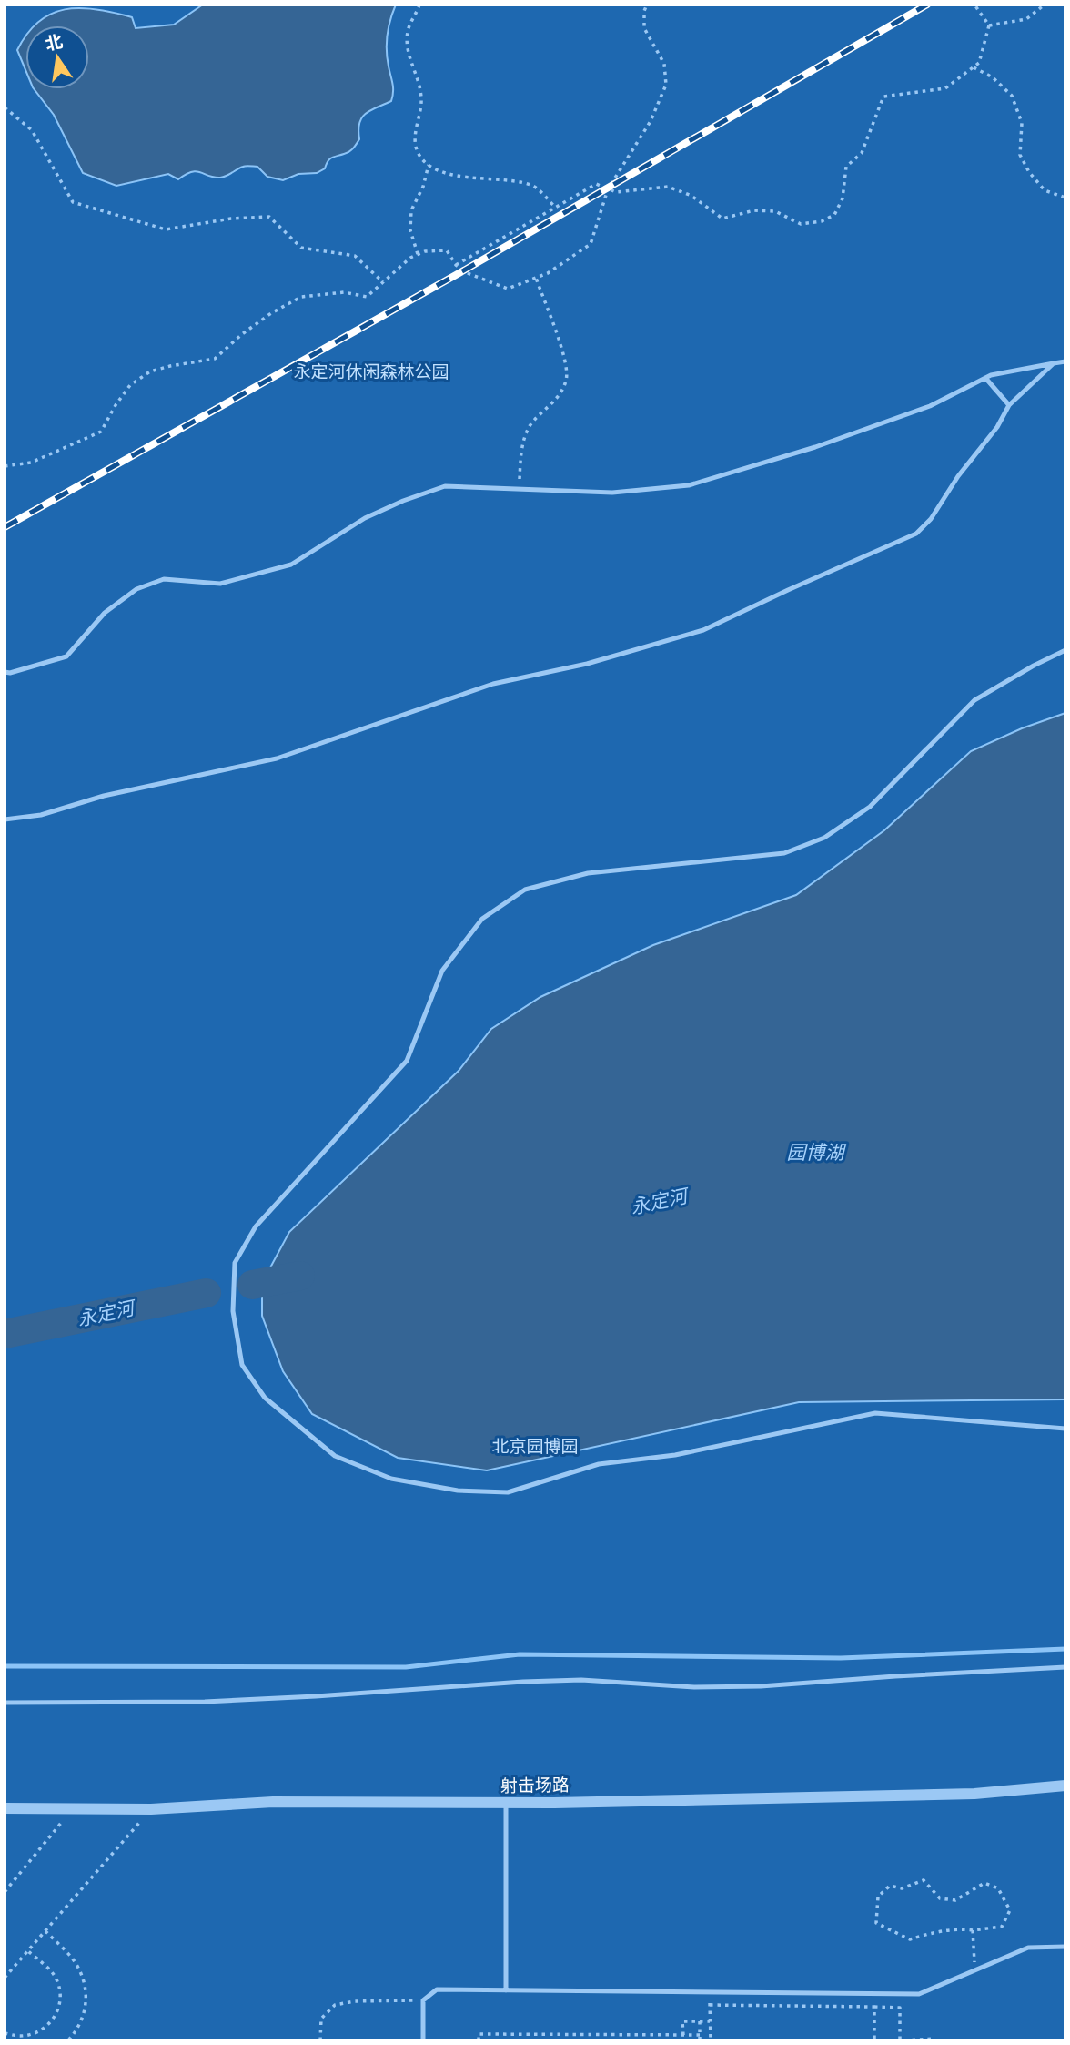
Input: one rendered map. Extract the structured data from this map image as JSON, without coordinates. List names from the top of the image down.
{
  "streets": {
    "street": ["射击场路"]
  },
  "water": ["园博湖", "永定河"],
  "parks": ["永定河休闲森林公园", "北京园博园"],
  "north": "top"
}
